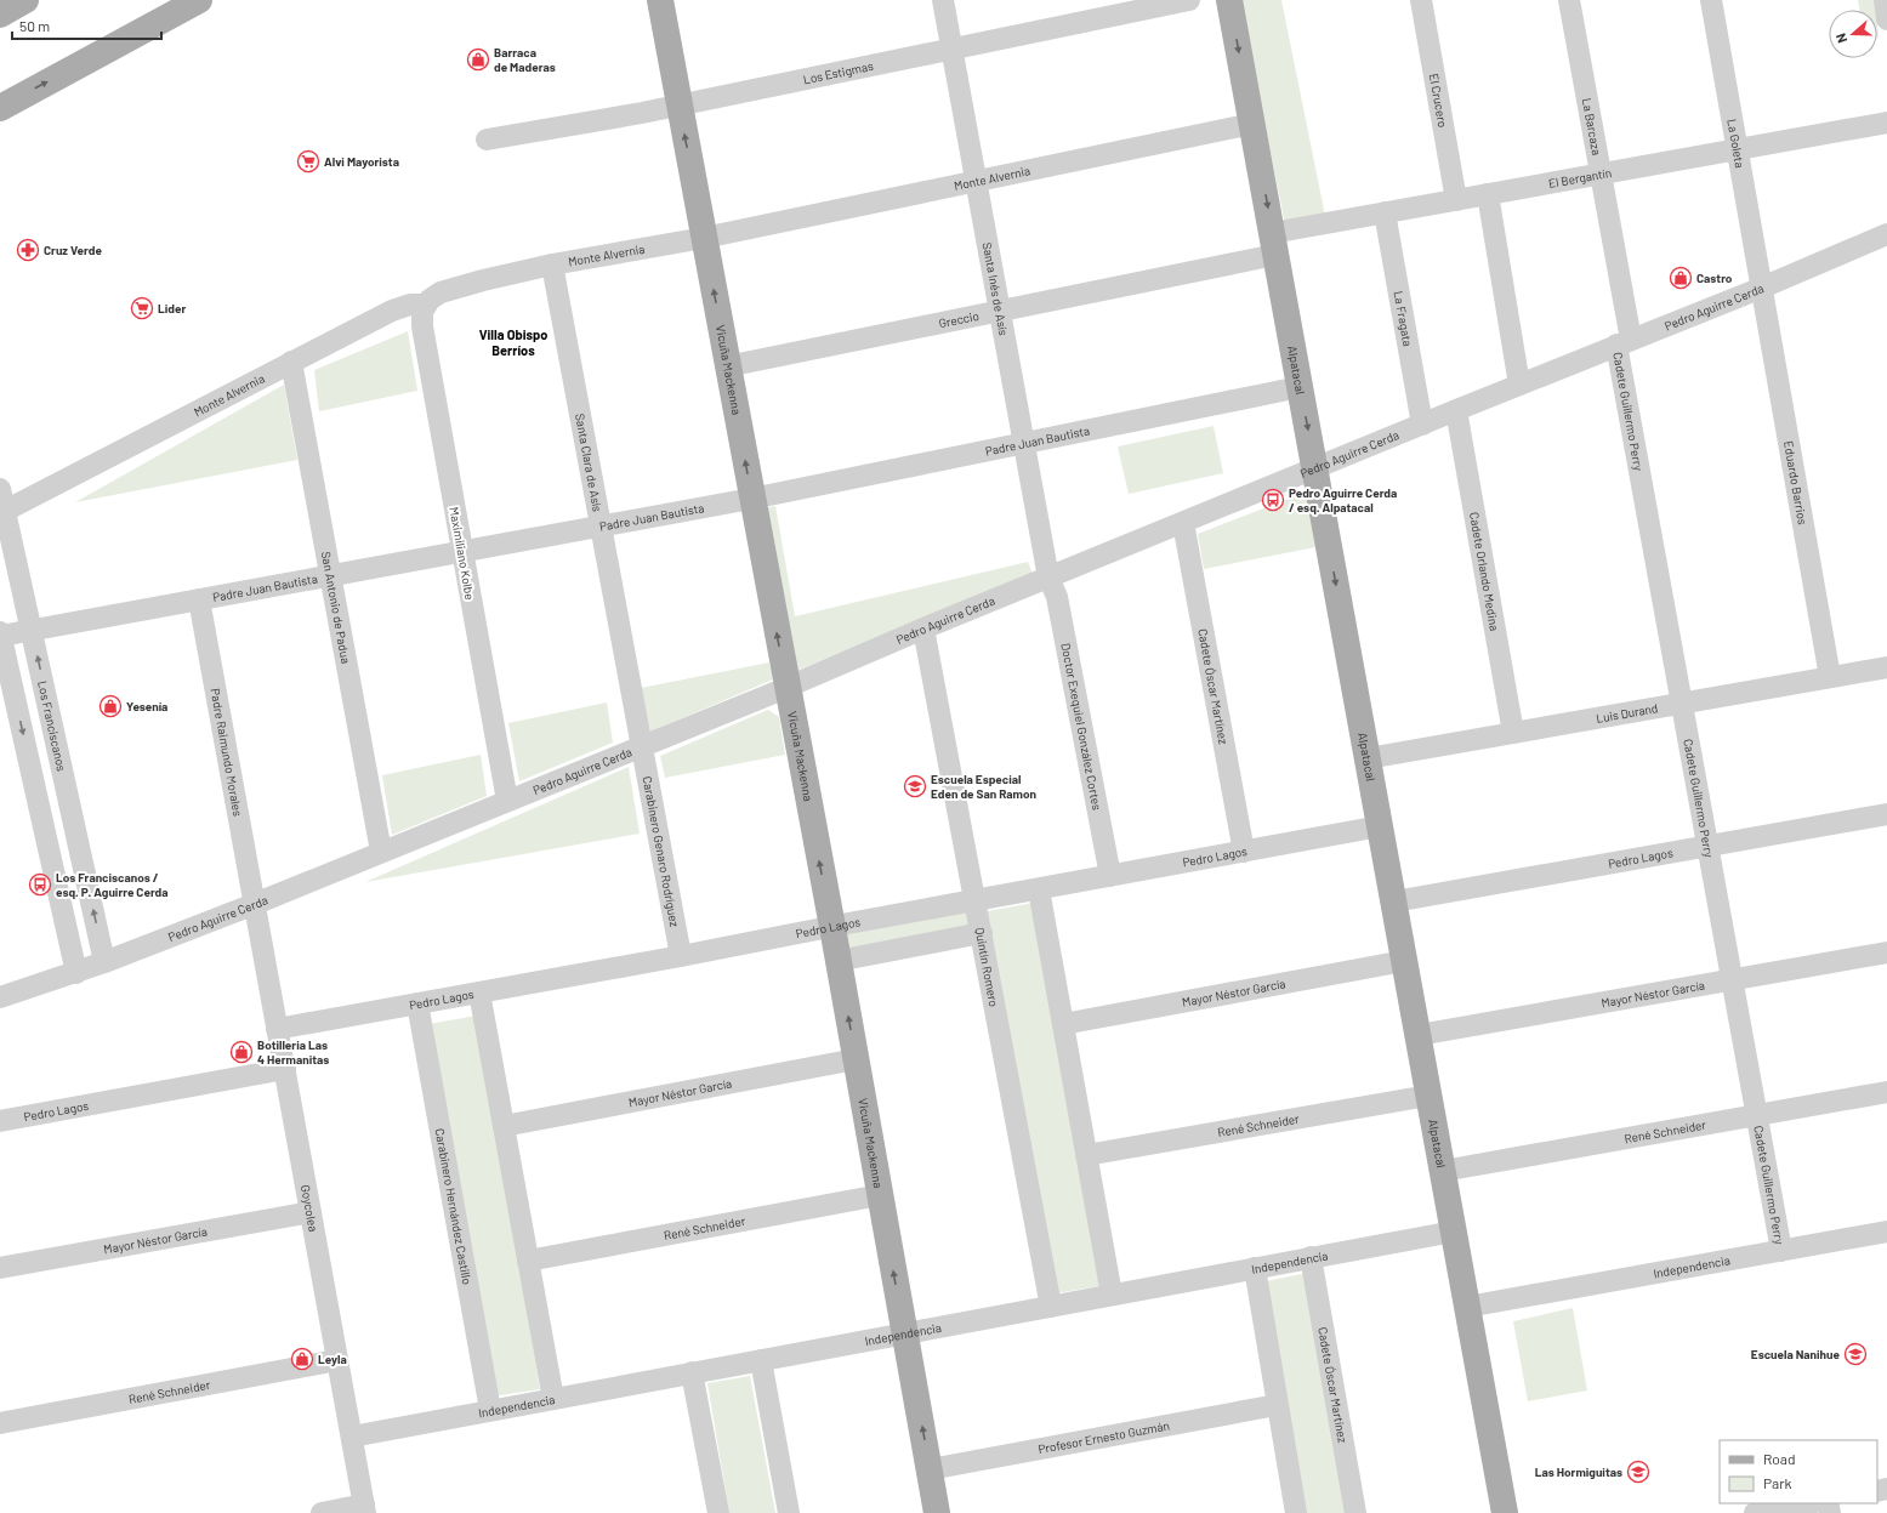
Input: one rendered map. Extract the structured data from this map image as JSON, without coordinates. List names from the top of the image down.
{
  "streets": {
    "main road": ["Vicuña Mackenna", "Alpatacal"],
    "street": [
      "Los Estigmas",
      "El Crucero",
      "La Barcaza",
      "La Goleta",
      "El Bergantín",
      "Monte Alvernia",
      "Santa Inés de Asís",
      "Pedro Aguirre Cerda",
      "Greccio",
      "La Fragata",
      "Cadete Guillermo Perry",
      "Padre Juan Bautista",
      "Santa Clara de Asís",
      "Eduardo Barrios",
      "Maximiliano Kolbe",
      "Cadete Orlando Medina",
      "San Antonio de Padua",
      "Cadete Óscar Martínez",
      "Luis Durand",
      "Los Franciscanos",
      "Doctor Exequiel González Cortes",
      "Padre Raimundo Morales",
      "Carabinero Genaro Rodríguez",
      "Pedro Lagos",
      "Quintín Romero",
      "Mayor Néstor García",
      "René Schneider",
      "Carabinero Hernández Castillo",
      "Goycolea",
      "Independencia",
      "Profesor Ernesto Guzmán"
    ]
  },
  "crossings": [
    ["Los Estigmas", "Santa Inés de Asís"],
    ["Los Estigmas", "Vicuña Mackenna"],
    ["El Crucero", "El Bergantín"],
    ["La Barcaza", "El Bergantín"],
    ["La Barcaza", "Pedro Aguirre Cerda"],
    ["La Barcaza", "Cadete Guillermo Perry"],
    ["La Goleta", "El Bergantín"],
    ["La Goleta", "Pedro Aguirre Cerda"],
    ["La Goleta", "Eduardo Barrios"],
    ["El Bergantín", "Greccio"],
    ["El Bergantín", "La Fragata"],
    ["El Bergantín", "Alpatacal"],
    ["Monte Alvernia", "Santa Inés de Asís"],
    ["Monte Alvernia", "Vicuña Mackenna"],
    ["Monte Alvernia", "Alpatacal"],
    ["Monte Alvernia", "Santa Clara de Asís"],
    ["Monte Alvernia", "Maximiliano Kolbe"],
    ["Monte Alvernia", "San Antonio de Padua"],
    ["Monte Alvernia", "Los Franciscanos"],
    ["Santa Inés de Asís", "Pedro Aguirre Cerda"],
    ["Santa Inés de Asís", "Greccio"],
    ["Santa Inés de Asís", "Padre Juan Bautista"],
    ["Santa Inés de Asís", "Doctor Exequiel González Cortes"],
    ["Pedro Aguirre Cerda", "La Fragata"],
    ["Pedro Aguirre Cerda", "Vicuña Mackenna"],
    ["Pedro Aguirre Cerda", "Alpatacal"],
    ["Pedro Aguirre Cerda", "Cadete Guillermo Perry"],
    ["Pedro Aguirre Cerda", "Santa Clara de Asís"],
    ["Pedro Aguirre Cerda", "Eduardo Barrios"],
    ["Pedro Aguirre Cerda", "Maximiliano Kolbe"],
    ["Pedro Aguirre Cerda", "Cadete Orlando Medina"],
    ["Pedro Aguirre Cerda", "San Antonio de Padua"],
    ["Pedro Aguirre Cerda", "Cadete Óscar Martínez"],
    ["Pedro Aguirre Cerda", "Los Franciscanos"],
    ["Pedro Aguirre Cerda", "Doctor Exequiel González Cortes"],
    ["Pedro Aguirre Cerda", "Padre Raimundo Morales"],
    ["Pedro Aguirre Cerda", "Carabinero Genaro Rodríguez"],
    ["Pedro Aguirre Cerda", "Quintín Romero"],
    ["Pedro Aguirre Cerda", "Goycolea"],
    ["Greccio", "Vicuña Mackenna"],
    ["Greccio", "Alpatacal"],
    ["Vicuña Mackenna", "Padre Juan Bautista"],
    ["Vicuña Mackenna", "Pedro Lagos"],
    ["Vicuña Mackenna", "Mayor Néstor García"],
    ["Vicuña Mackenna", "René Schneider"],
    ["Vicuña Mackenna", "Independencia"],
    ["Vicuña Mackenna", "Profesor Ernesto Guzmán"],
    ["Alpatacal", "Padre Juan Bautista"],
    ["Alpatacal", "Luis Durand"],
    ["Alpatacal", "Pedro Lagos"],
    ["Alpatacal", "Mayor Néstor García"],
    ["Alpatacal", "René Schneider"],
    ["Alpatacal", "Independencia"],
    ["Cadete Guillermo Perry", "Luis Durand"],
    ["Cadete Guillermo Perry", "Pedro Lagos"],
    ["Cadete Guillermo Perry", "Mayor Néstor García"],
    ["Cadete Guillermo Perry", "René Schneider"],
    ["Cadete Guillermo Perry", "Independencia"],
    ["Padre Juan Bautista", "Santa Clara de Asís"],
    ["Padre Juan Bautista", "Maximiliano Kolbe"],
    ["Padre Juan Bautista", "San Antonio de Padua"],
    ["Padre Juan Bautista", "Los Franciscanos"],
    ["Padre Juan Bautista", "Padre Raimundo Morales"],
    ["Santa Clara de Asís", "Carabinero Genaro Rodríguez"],
    ["Eduardo Barrios", "Luis Durand"],
    ["Cadete Orlando Medina", "Luis Durand"],
    ["Cadete Óscar Martínez", "Pedro Lagos"],
    ["Cadete Óscar Martínez", "Independencia"],
    ["Doctor Exequiel González Cortes", "Pedro Lagos"],
    ["Padre Raimundo Morales", "Goycolea"],
    ["Carabinero Genaro Rodríguez", "Pedro Lagos"],
    ["Pedro Lagos", "Quintín Romero"],
    ["Pedro Lagos", "Carabinero Hernández Castillo"],
    ["Pedro Lagos", "Goycolea"],
    ["Quintín Romero", "Independencia"],
    ["Mayor Néstor García", "Goycolea"],
    ["René Schneider", "Goycolea"],
    ["Carabinero Hernández Castillo", "Independencia"],
    ["Goycolea", "Independencia"]
  ],
  "one_way": ["Vicuña Mackenna", "Alpatacal"],
  "districts": ["Villa Obispo Berríos"],
  "places": {
    "shop": [
      "Barraca de Maderas",
      "Castro",
      "Yesenía",
      "Botilleria Las 4 Hermanitas",
      "Leyla"
    ],
    "supermarket": ["Alvi Mayorista", "Lider"],
    "pharmacy": ["Cruz Verde"],
    "bus stop": ["Pedro Aguirre Cerda / esq. Alpatacal", "Los Franciscanos / esq. P. Aguirre Cerda"],
    "school or university": ["Escuela Especial Eden de San Ramon", "Escuela Nanihue", "Las Hormiguitas"]
  },
  "legend": ["Road", "Park"],
  "scale_bar": "50 m",
  "north": "left"
}
